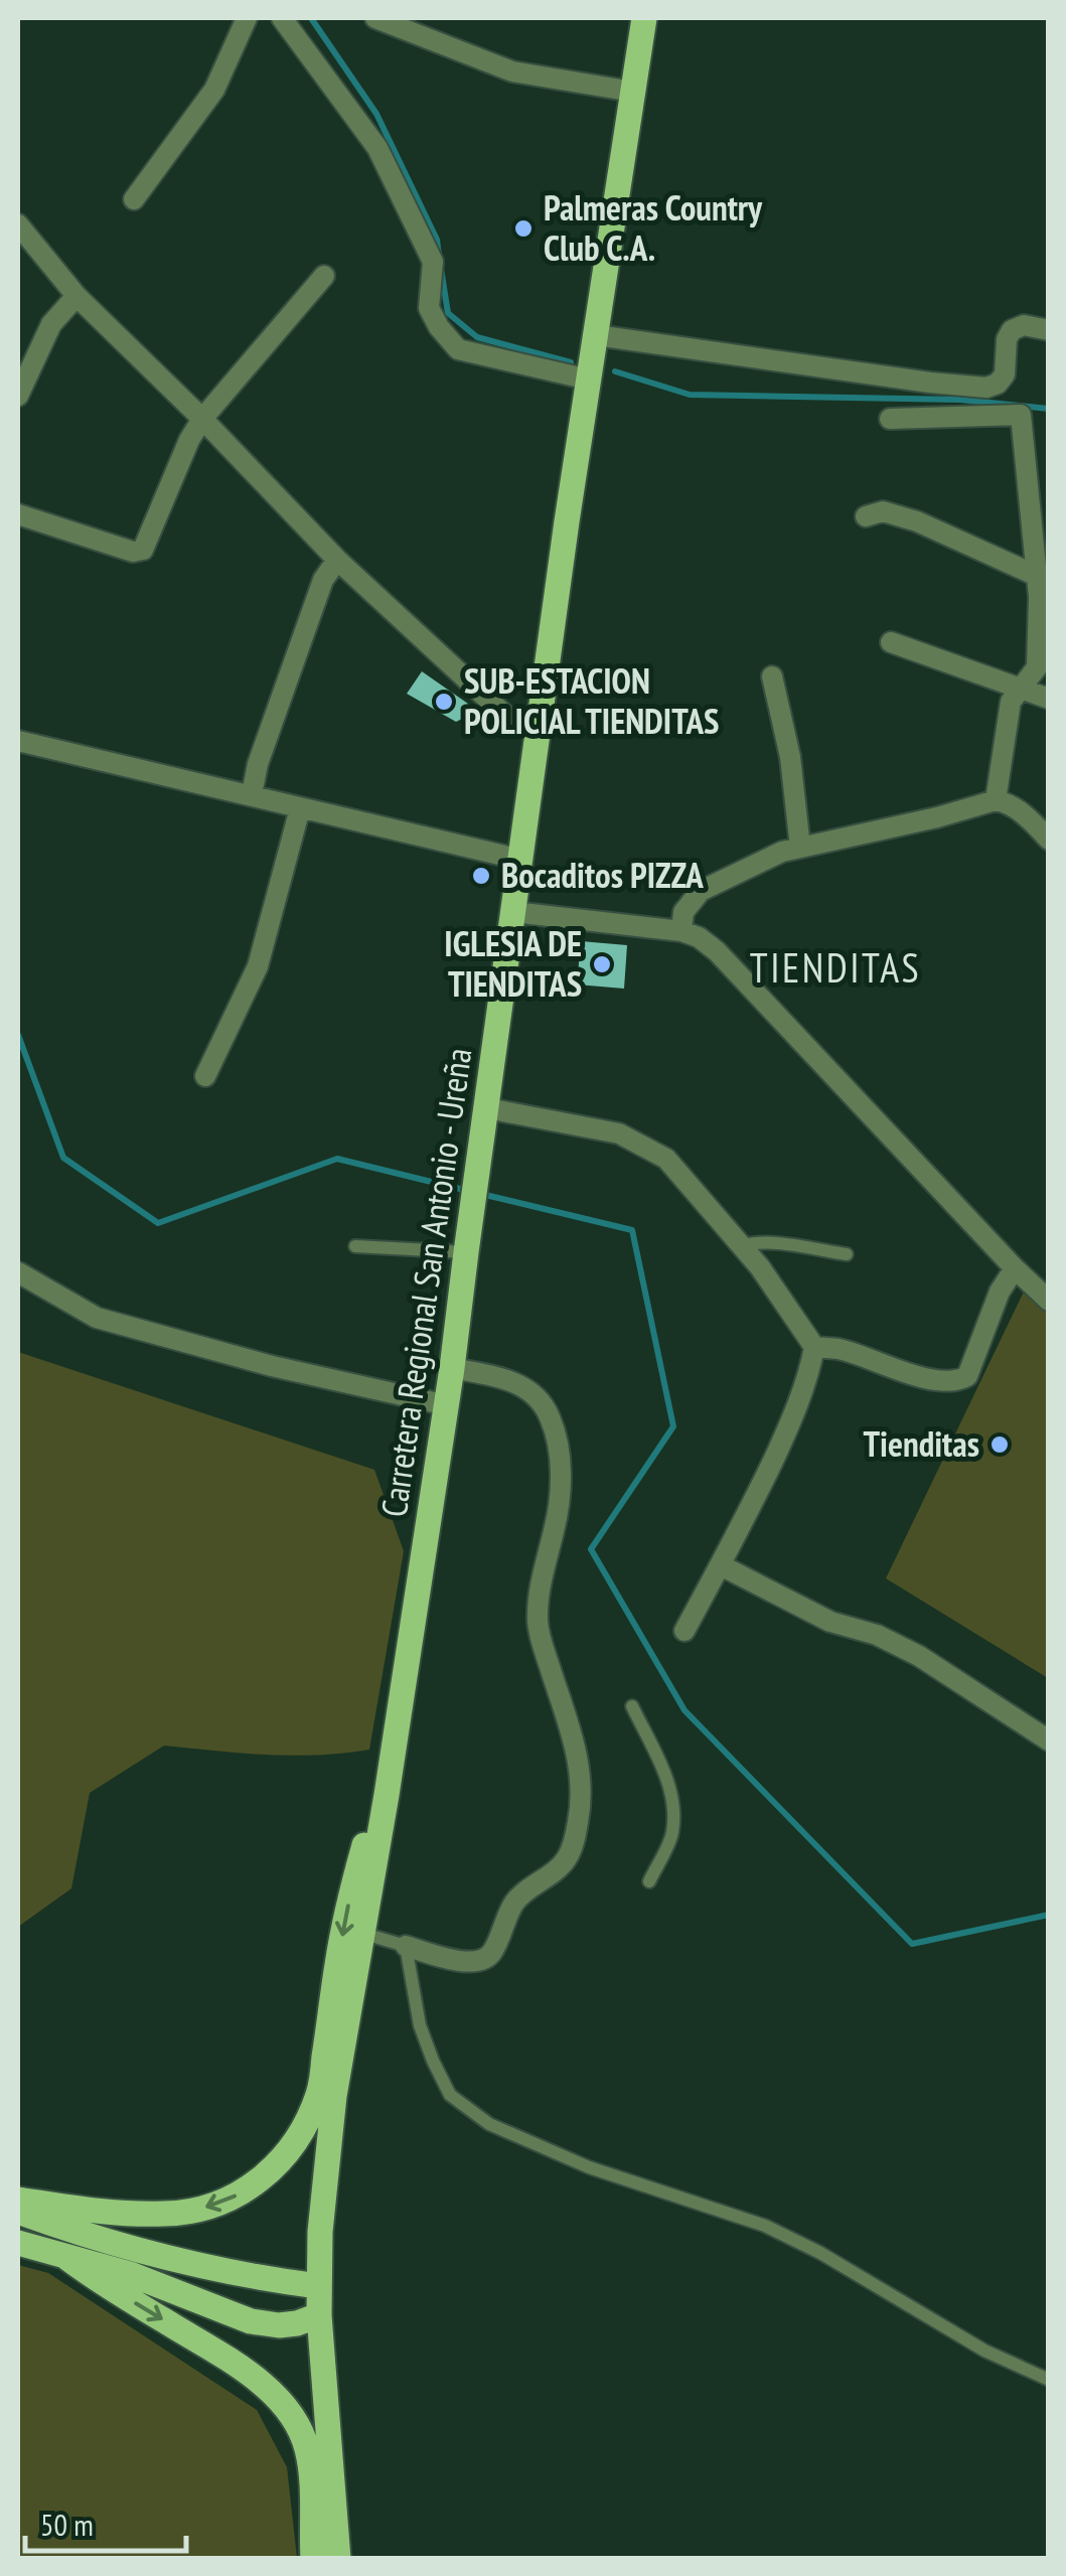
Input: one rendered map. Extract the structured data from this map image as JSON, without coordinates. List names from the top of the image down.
{
  "streets": {
    "main road": ["Carretera Regional San Antonio - Ureña"]
  },
  "districts": ["TIENDITAS"],
  "places": [
    "Palmeras Country Club C.A.",
    "SUB-ESTACION POLICIAL TIENDITAS",
    "Bocaditos PIZZA",
    "IGLESIA DE TIENDITAS",
    "Tienditas"
  ],
  "scale_bar": "50 m"
}
